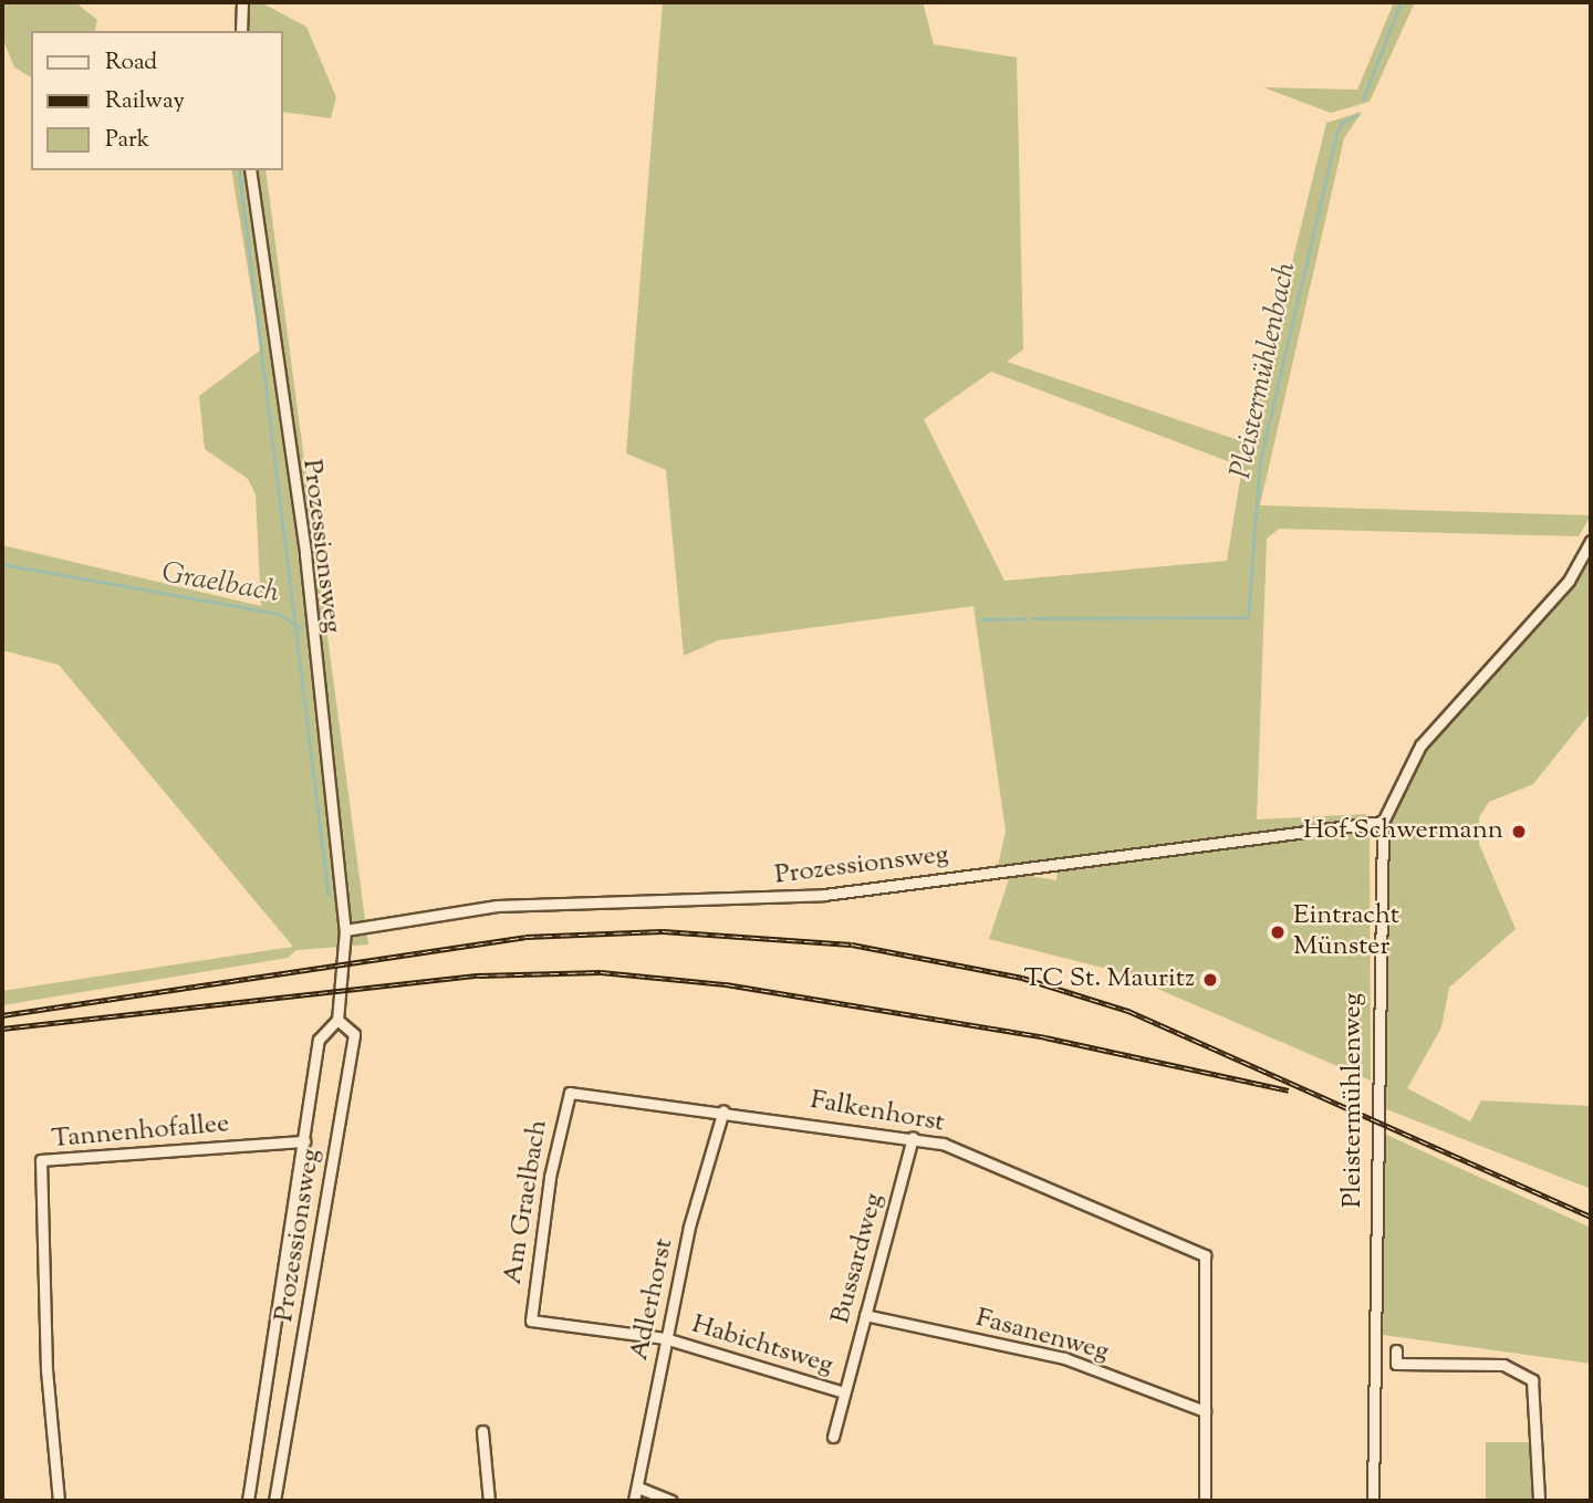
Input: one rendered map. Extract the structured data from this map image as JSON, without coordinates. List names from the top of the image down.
{
  "streets": {
    "street": [
      "Prozessionsweg",
      "Pleistermühlenweg",
      "Falkenhorst",
      "Tannenhofallee",
      "Am Graelbach",
      "Bussardweg",
      "Adlerhorst",
      "Fasanenweg",
      "Habichtsweg"
    ]
  },
  "crossings": [
    ["Prozessionsweg", "Pleistermühlenweg"],
    ["Prozessionsweg", "Tannenhofallee"],
    ["Falkenhorst", "Am Graelbach"],
    ["Falkenhorst", "Bussardweg"],
    ["Falkenhorst", "Adlerhorst"],
    ["Falkenhorst", "Fasanenweg"],
    ["Am Graelbach", "Habichtsweg"],
    ["Bussardweg", "Fasanenweg"],
    ["Bussardweg", "Habichtsweg"],
    ["Adlerhorst", "Habichtsweg"]
  ],
  "water": ["Pleistermühlenbach", "Graelbach"],
  "places": ["Hof Schwermann", "Eintracht Münster", "TC St. Mauritz"],
  "legend": ["Road", "Railway", "Park"]
}
